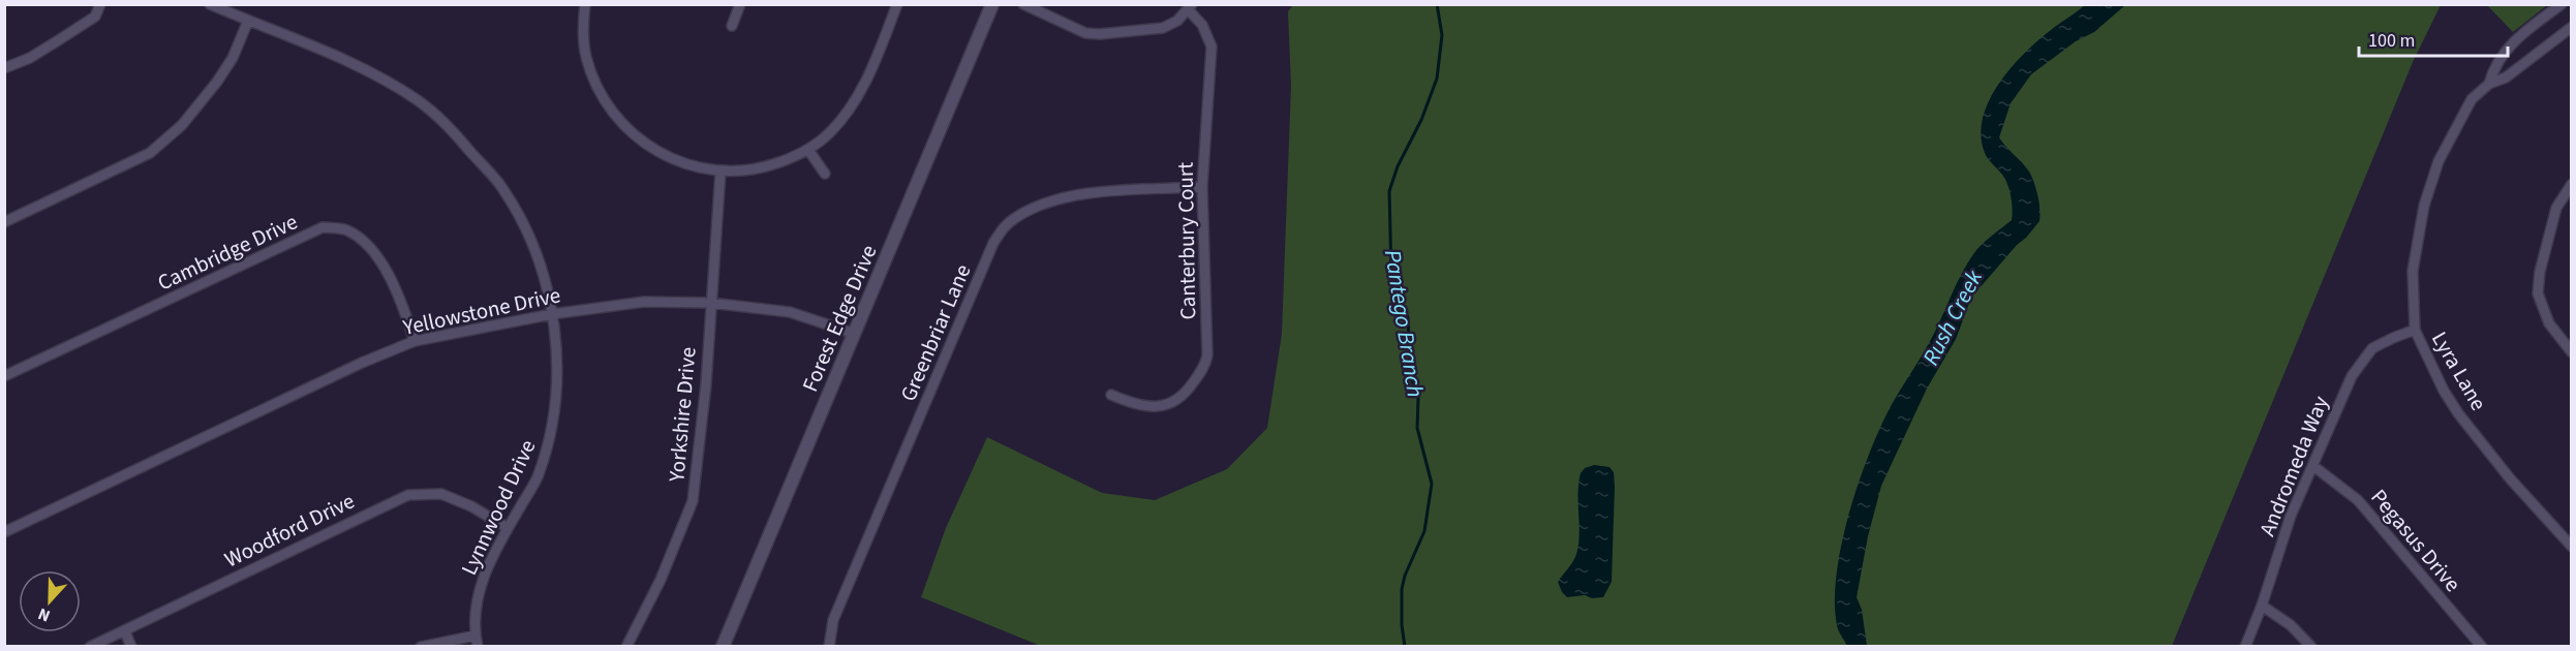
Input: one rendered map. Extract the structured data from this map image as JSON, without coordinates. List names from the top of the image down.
{
  "streets": {
    "street": [
      "Canterbury Court",
      "Cambridge Drive",
      "Yellowstone Drive",
      "Forest Edge Drive",
      "Greenbriar Lane",
      "Lyra Lane",
      "Yorkshire Drive",
      "Andromeda Way",
      "Lynnwood Drive",
      "Woodford Drive",
      "Pegasus Drive"
    ]
  },
  "crossings": [
    ["Canterbury Court", "Greenbriar Lane"],
    ["Cambridge Drive", "Yellowstone Drive"],
    ["Yellowstone Drive", "Forest Edge Drive"],
    ["Yellowstone Drive", "Yorkshire Drive"],
    ["Yellowstone Drive", "Lynnwood Drive"],
    ["Lyra Lane", "Andromeda Way"],
    ["Andromeda Way", "Pegasus Drive"],
    ["Lynnwood Drive", "Woodford Drive"]
  ],
  "water": ["Rush Creek", "Pantego Branch"],
  "scale_bar": "100 m",
  "north": "bottom"
}
